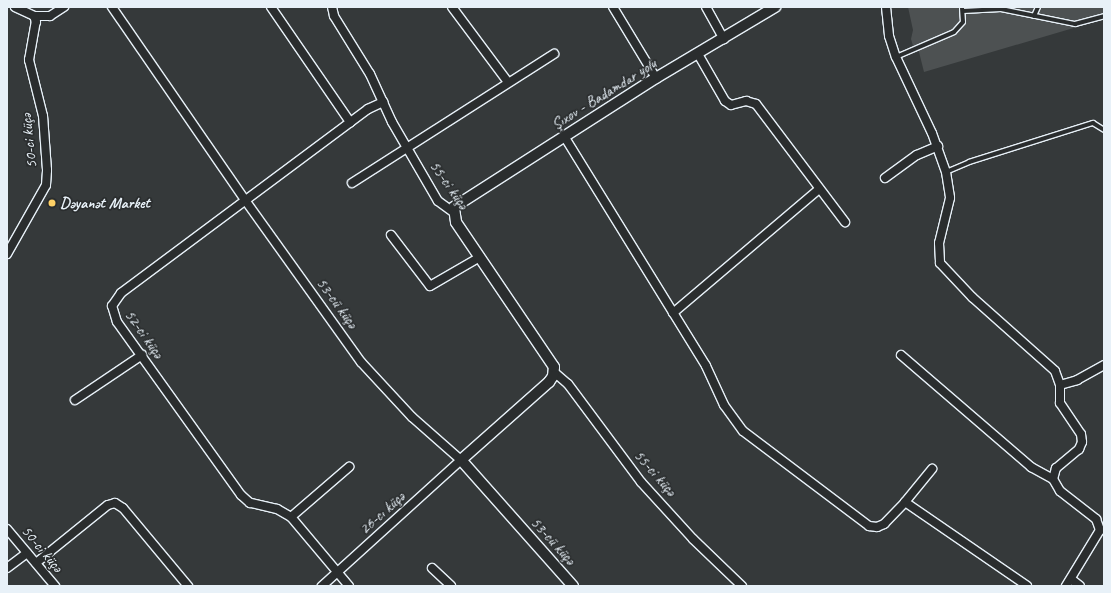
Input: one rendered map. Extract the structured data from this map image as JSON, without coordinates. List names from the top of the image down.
{
  "streets": {
    "street": [
      "Şıxov - Badamdar yolu",
      "50-ci küçə",
      "55-ci küçə",
      "53-cü küçə",
      "52-ci küçə",
      "26-cı küçə"
    ]
  },
  "crossings": [
    ["Şıxov - Badamdar yolu", "55-ci küçə"],
    ["55-ci küçə", "52-ci küçə"],
    ["53-cü küçə", "52-ci küçə"],
    ["53-cü küçə", "26-cı küçə"],
    ["52-ci küçə", "26-cı küçə"]
  ],
  "places": ["Dəyanət Market"]
}
